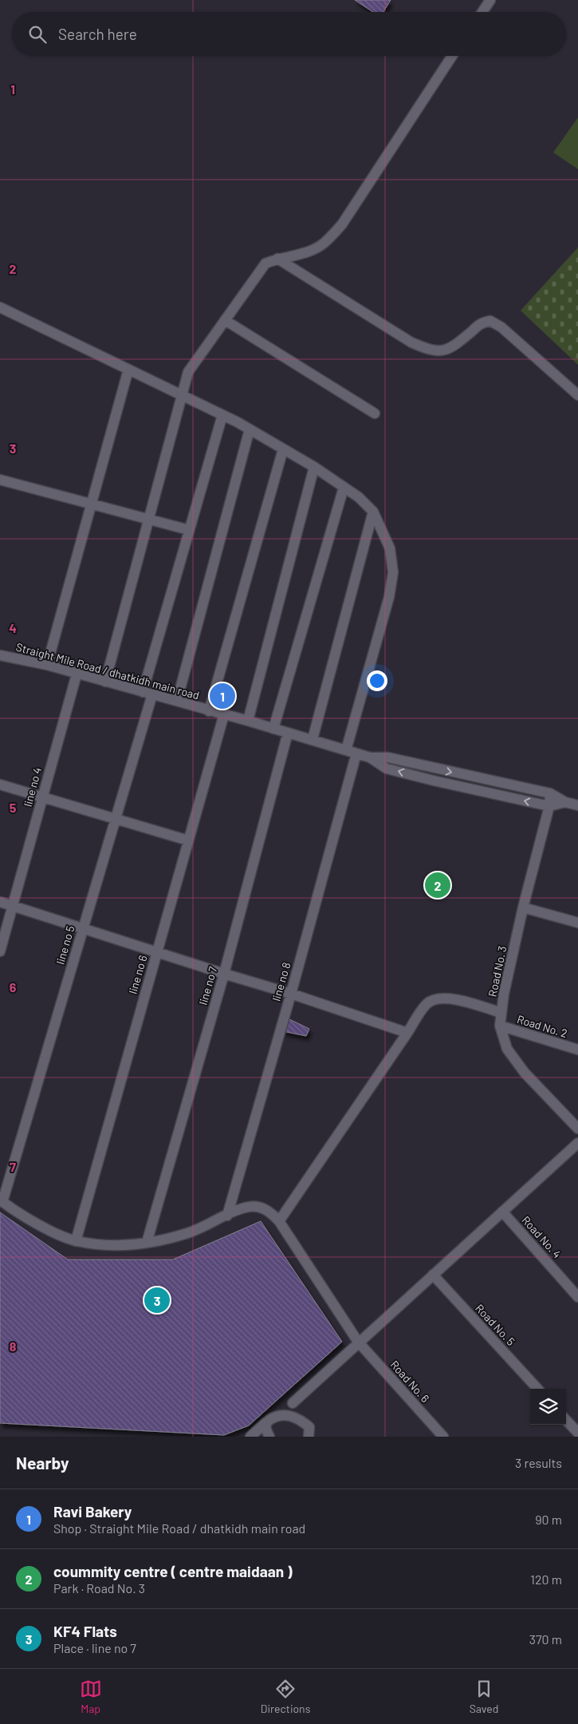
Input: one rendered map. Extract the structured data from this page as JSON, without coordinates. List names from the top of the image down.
{
  "streets": {
    "street": [
      "Straight Mile Road / dhatkidh main road",
      "line no 4",
      "line no 5",
      "Road No. 3",
      "line no 6",
      "line no 8",
      "line no 7",
      "Road No. 2",
      "Road No. 4",
      "Road No. 5",
      "Road No. 6"
    ]
  },
  "crossings": [
    ["Straight Mile Road / dhatkidh main road", "line no 4"],
    ["Straight Mile Road / dhatkidh main road", "line no 5"],
    ["Straight Mile Road / dhatkidh main road", "Road No. 3"],
    ["Straight Mile Road / dhatkidh main road", "line no 6"],
    ["Straight Mile Road / dhatkidh main road", "line no 8"],
    ["Straight Mile Road / dhatkidh main road", "line no 7"],
    ["line no 5", "Road No. 6"],
    ["Road No. 3", "Road No. 2"],
    ["line no 6", "Road No. 6"],
    ["line no 8", "Road No. 6"],
    ["line no 7", "Road No. 6"]
  ],
  "page": {
    "search": "Search here",
    "pins": ["1", "2", "3"],
    "heading": ["Nearby", "3 results"],
    "list": [
      {
        "mark": "1",
        "name": "Ravi Bakery",
        "note": "Shop · Straight Mile Road / dhatkidh main road",
        "value": "90 m"
      },
      {
        "mark": "2",
        "name": "coummity centre ( centre maidaan )",
        "note": "Park · Road No. 3",
        "value": "120 m"
      },
      {
        "mark": "3",
        "name": "KF4 Flats",
        "note": "Place · line no 7",
        "value": "370 m"
      }
    ],
    "nav": ["Map", "Directions", "Saved"]
  },
  "grid": {
    "rows": [
      "1",
      "2",
      "3",
      "4",
      "5",
      "6",
      "7",
      "8"
    ]
  }
}
